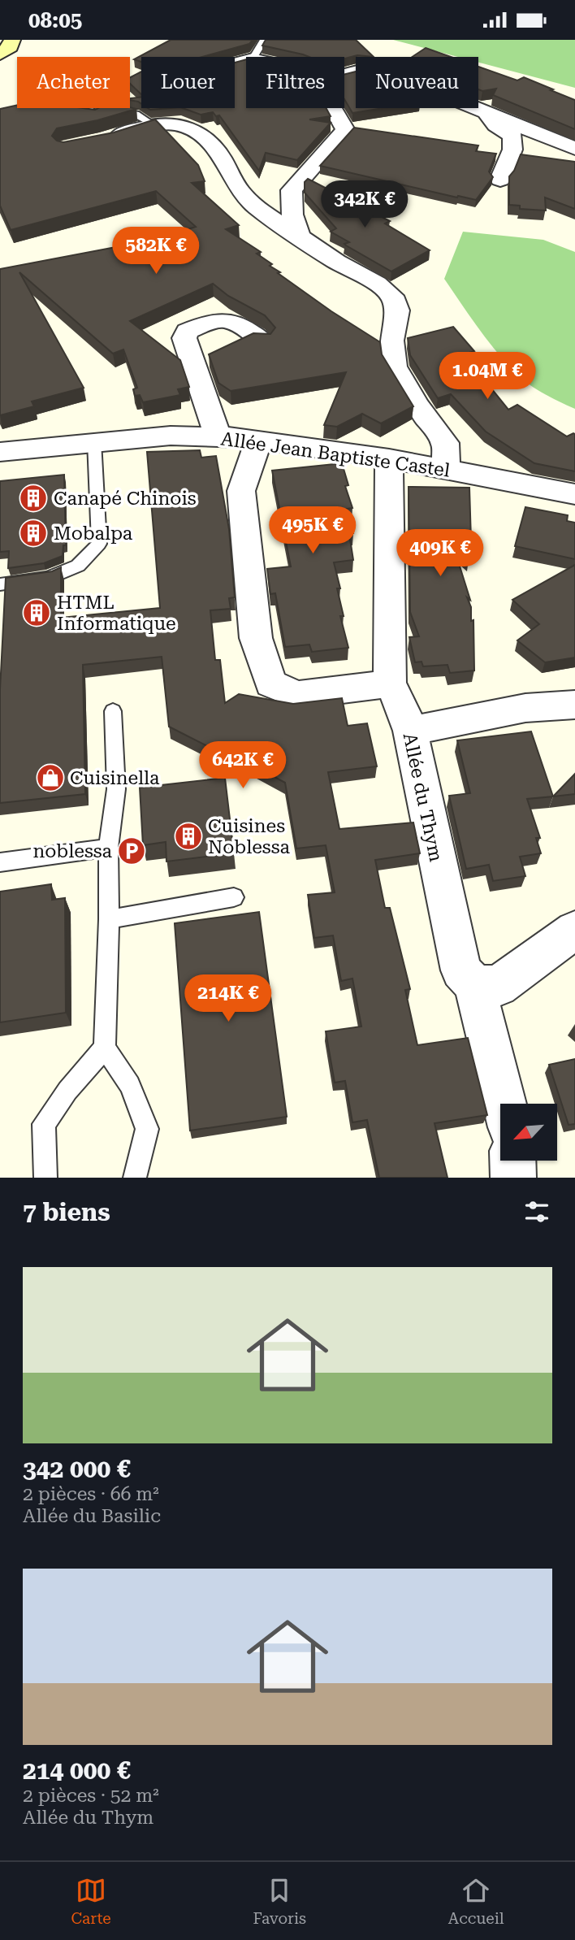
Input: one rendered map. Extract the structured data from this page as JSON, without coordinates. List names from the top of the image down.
{
  "streets": {
    "street": ["Allée Jean Baptiste Castel", "Allée du Thym"]
  },
  "crossings": [
    ["Allée Jean Baptiste Castel", "Allée du Thym"]
  ],
  "places": {
    "building": [
      "Canapé Chinois",
      "Mobalpa",
      "HTML Informatique",
      "Cuisines Noblessa"
    ],
    "shop": ["Cuisinella"],
    "parking": ["noblessa"]
  },
  "north": "bottom left",
  "page": {
    "status": "08:05",
    "chip": [
      "Acheter",
      "Louer",
      "Filtres",
      "Nouveau"
    ],
    "price": [
      "342K €",
      "582K €",
      "1.04M €",
      "495K €",
      "409K €",
      "642K €",
      "214K €"
    ],
    "heading": "7 biens",
    "list": [
      {
        "name": "342 000 €",
        "note": "2 pièces · 66 m² · Allée du Basilic"
      },
      {
        "name": "214 000 €",
        "note": "2 pièces · 52 m² · Allée du Thym"
      }
    ],
    "tabs": ["Carte", "Favoris", "Accueil"]
  }
}
